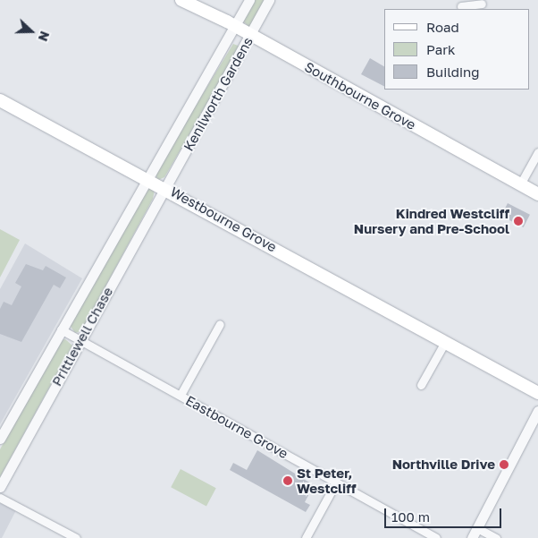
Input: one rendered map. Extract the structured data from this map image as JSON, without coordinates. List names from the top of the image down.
{
  "streets": {
    "main road": ["Southbourne Grove", "Westbourne Grove"],
    "street": ["Kenilworth Gardens", "Prittlewell Chase", "Eastbourne Grove"]
  },
  "crossings": [
    ["Kenilworth Gardens", "Southbourne Grove"],
    ["Kenilworth Gardens", "Westbourne Grove"],
    ["Kenilworth Gardens", "Prittlewell Chase"],
    ["Westbourne Grove", "Prittlewell Chase"],
    ["Prittlewell Chase", "Eastbourne Grove"]
  ],
  "places": ["Kindred Westcliff Nursery and Pre-School", "Northville Drive", "St Peter, Westcliff"],
  "legend": ["Road", "Park", "Building"],
  "scale_bar": "100 m",
  "north": "right"
}
